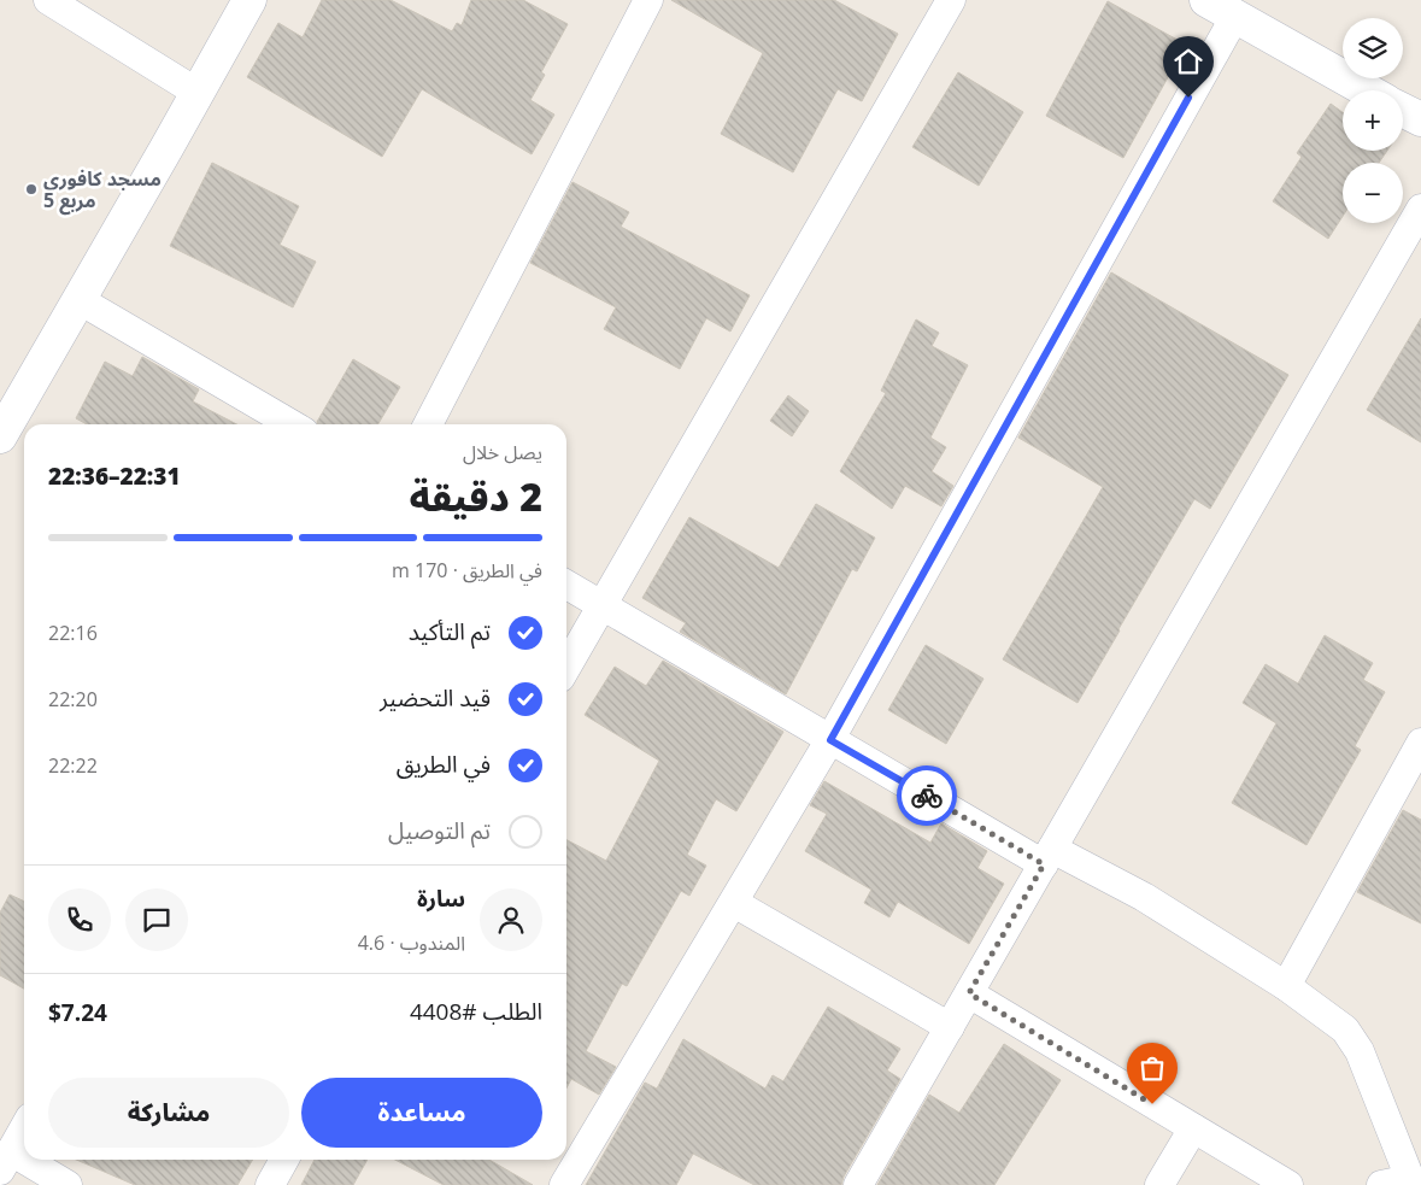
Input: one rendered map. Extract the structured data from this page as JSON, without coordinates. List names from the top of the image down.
{
  "places": ["مسجد كافوري مربع 5"],
  "page": {
    "map_buttons": ["+", "−"],
    "heading": ["2 دقيقة", "يصل خلال", "22:31–22:36"],
    "panel": [
      "سارة",
      "المندوب · 4.6",
      "الطلب #4408",
      "$7.24"
    ],
    "bar": "في الطريق · 170 m",
    "list": [
      ["تم التأكيد", "22:16"],
      ["قيد التحضير", "22:20"],
      ["في الطريق", "22:22"],
      "تم التوصيل"
    ],
    "buttons": ["مساعدة", "مشاركة"]
  }
}
